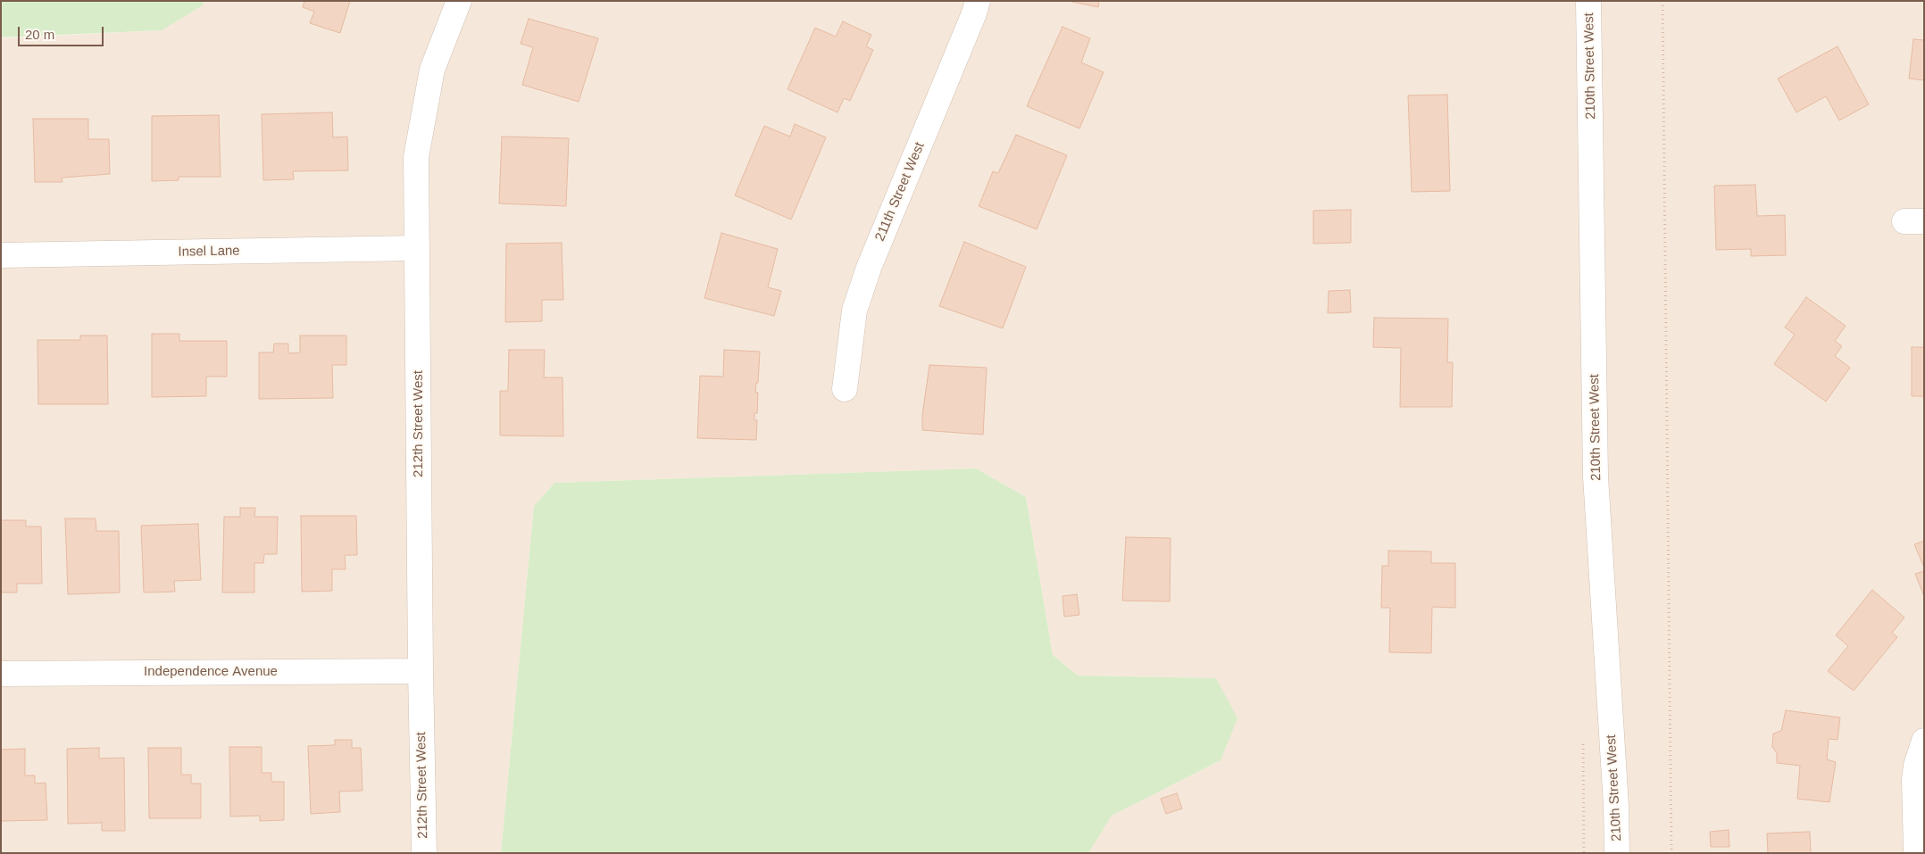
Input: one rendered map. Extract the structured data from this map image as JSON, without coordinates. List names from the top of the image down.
{
  "streets": {
    "street": [
      "210th Street West",
      "211th Street West",
      "Insel Lane",
      "212th Street West",
      "Independence Avenue"
    ]
  },
  "crossings": [
    ["Insel Lane", "212th Street West"],
    ["212th Street West", "Independence Avenue"]
  ],
  "scale_bar": "20 m"
}
